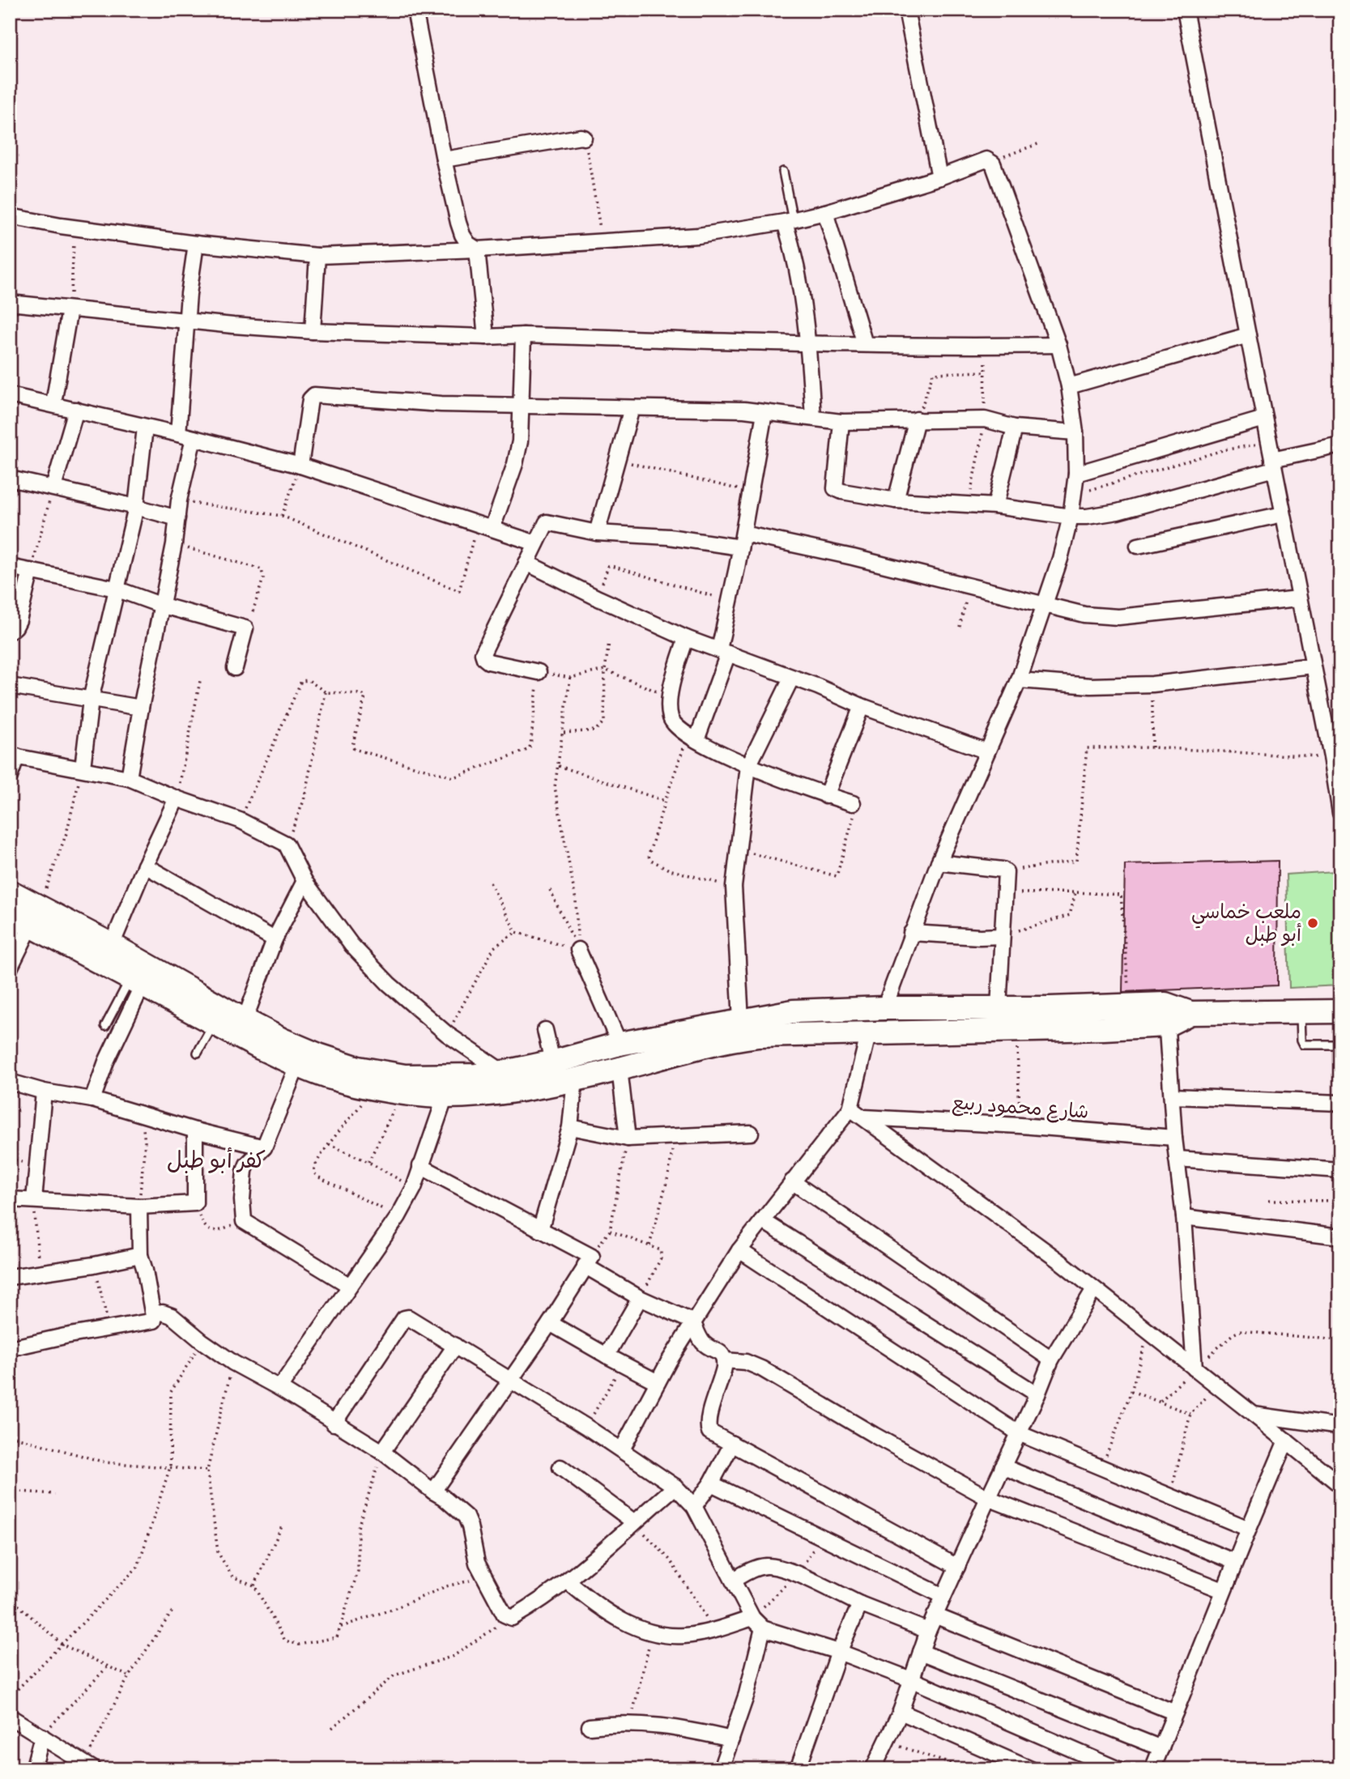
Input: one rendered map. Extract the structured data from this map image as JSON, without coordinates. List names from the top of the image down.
{
  "streets": {
    "street": ["شارع محمود ربيع"]
  },
  "districts": ["كفر أبو طبل"],
  "places": ["ملعب خماسي أبو طبل"]
}
